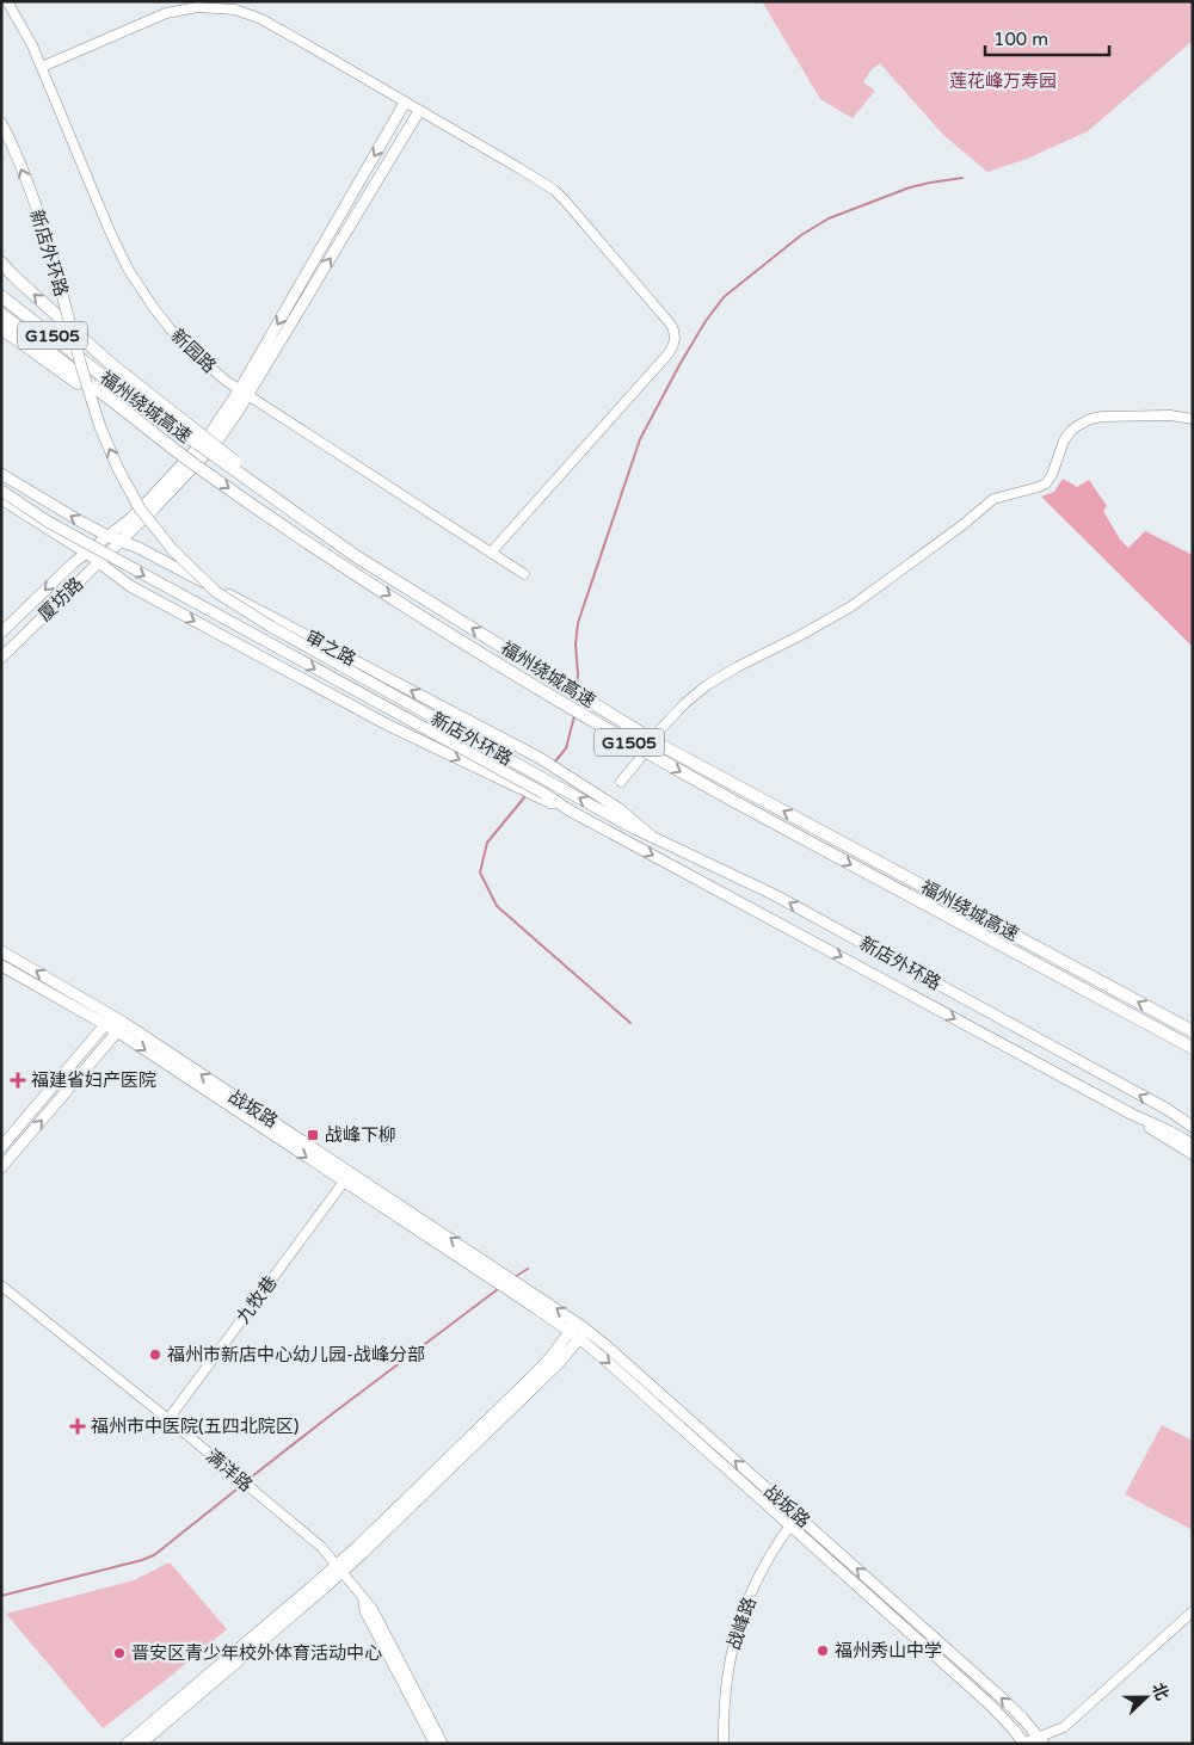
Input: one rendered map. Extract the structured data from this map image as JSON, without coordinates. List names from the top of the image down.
{
  "streets": {
    "highway": ["G1505", "福州绕城高速"],
    "main road": [
      "新店外环路",
      "厦坊路",
      "审之路",
      "战坂路"
    ],
    "street": [
      "新园路",
      "九牧巷",
      "满洋路",
      "战峰路"
    ]
  },
  "crossings": [
    ["新店外环路", "审之路"],
    ["新园路", "厦坊路"],
    ["厦坊路", "审之路"],
    ["战坂路", "九牧巷"],
    ["战坂路", "战峰路"],
    ["九牧巷", "满洋路"]
  ],
  "parks": ["莲花峰万寿园"],
  "places": {
    "health": ["福建省妇产医院", "福州市中医院(五四北院区)"],
    "transit": ["战峰下柳"],
    "other": ["福州市新店中心幼儿园-战峰分部", "福州秀山中学", "晋安区青少年校外体育活动中心"]
  },
  "scale_bar": "100 m",
  "north": "right"
}
